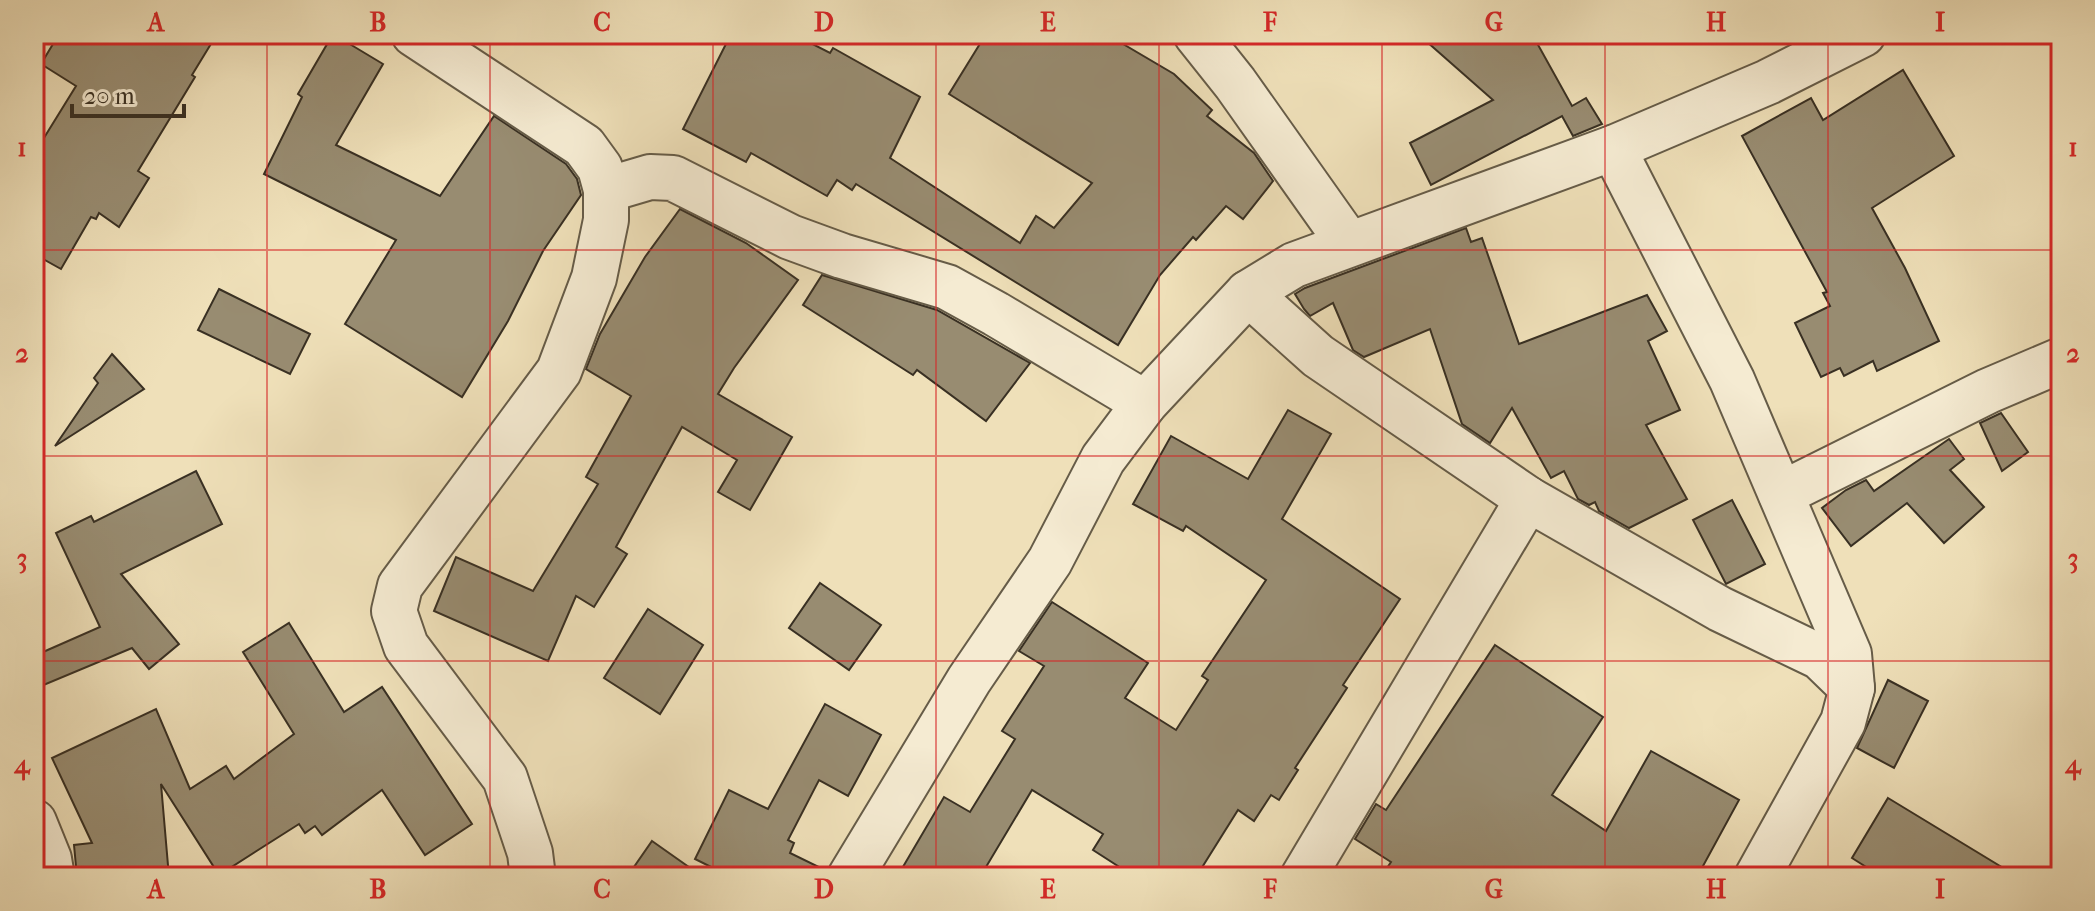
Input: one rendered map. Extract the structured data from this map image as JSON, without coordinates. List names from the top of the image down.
{
  "scale_bar": "20 m",
  "grid": {
    "columns": [
      "A",
      "B",
      "C",
      "D",
      "E",
      "F",
      "G",
      "H",
      "I"
    ],
    "rows": [
      "1",
      "2",
      "3",
      "4"
    ]
  }
}
